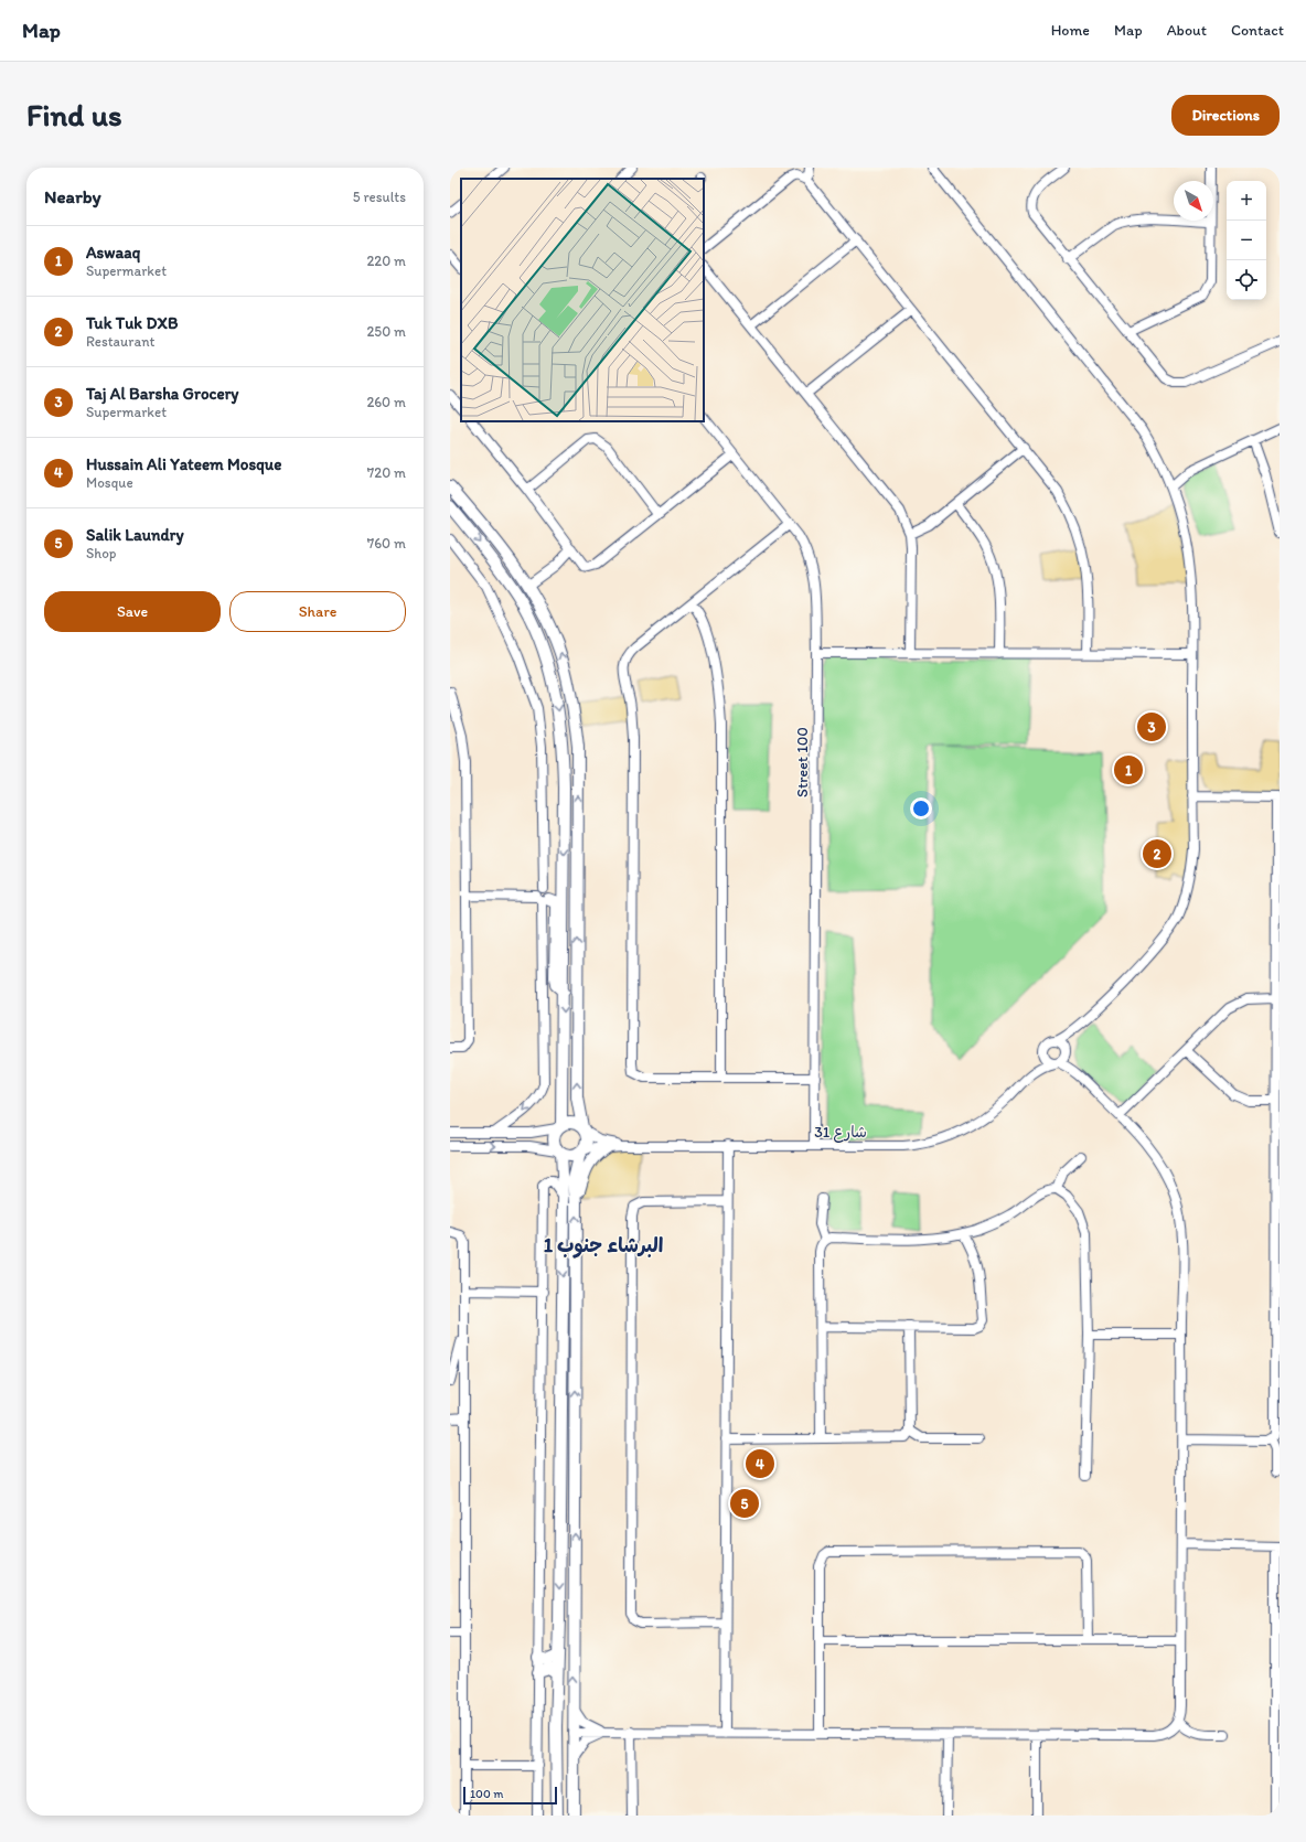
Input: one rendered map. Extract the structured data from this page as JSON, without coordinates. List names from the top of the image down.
{
  "streets": {
    "street": ["Street 100", "شارع 31"]
  },
  "crossings": [
    ["Street 100", "شارع 31"]
  ],
  "districts": ["البرشاء جنوب 1"],
  "scale_bar": "100 m",
  "north": "bottom right",
  "page": {
    "header": "Map",
    "nav": [
      "Home",
      "Map",
      "About",
      "Contact"
    ],
    "buttons": [
      "Directions",
      ["Save", "Share"]
    ],
    "title": "Find us",
    "heading": ["Nearby", "5 results"],
    "map_buttons": ["+", "−"],
    "list": [
      {
        "mark": "1",
        "name": "Aswaaq",
        "note": "Supermarket",
        "value": "220 m"
      },
      {
        "mark": "2",
        "name": "Tuk Tuk DXB",
        "note": "Restaurant",
        "value": "250 m"
      },
      {
        "mark": "3",
        "name": "Taj Al Barsha Grocery",
        "note": "Supermarket",
        "value": "260 m"
      },
      {
        "mark": "4",
        "name": "Hussain Ali Yateem Mosque",
        "note": "Mosque",
        "value": "720 m"
      },
      {
        "mark": "5",
        "name": "Salik Laundry",
        "note": "Shop",
        "value": "760 m"
      }
    ],
    "pins": [
      "3",
      "1",
      "2",
      "4",
      "5"
    ],
    "scale": "100 m"
  }
}
